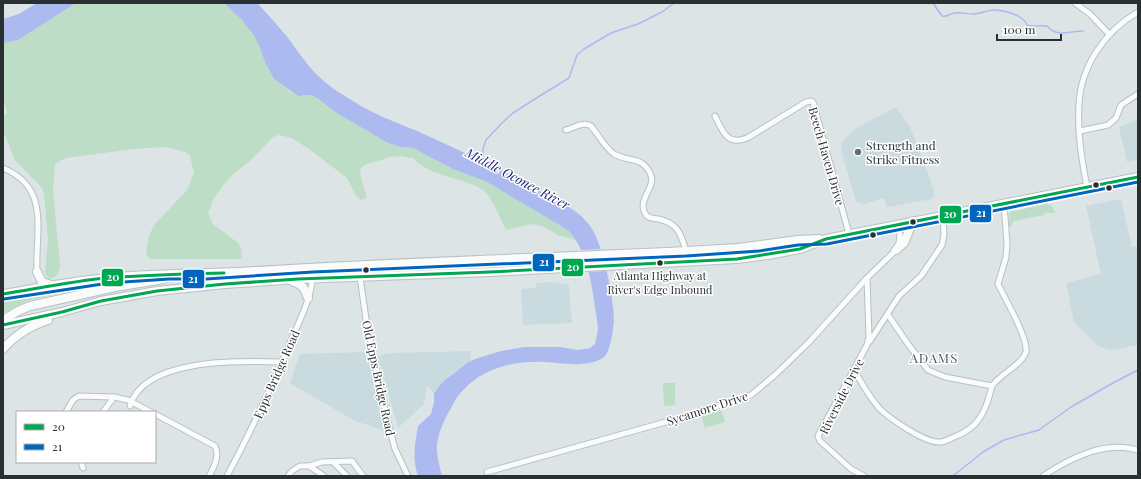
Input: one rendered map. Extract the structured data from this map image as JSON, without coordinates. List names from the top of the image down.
{
  "streets": {
    "street": [
      "Beech Haven Drive",
      "Epps Bridge Road",
      "Old Epps Bridge Road",
      "Riverside Drive",
      "Sycamore Drive"
    ]
  },
  "crossings": [
    ["Riverside Drive", "Sycamore Drive"]
  ],
  "districts": ["ADAMS"],
  "water": ["Middle Oconee River"],
  "places": ["Strength and Strike Fitness", "Atlanta Highway at River's Edge Inbound"],
  "lines": ["transit line 20", "transit line 21"],
  "legend": ["20", "21"],
  "scale_bar": "100 m"
}
